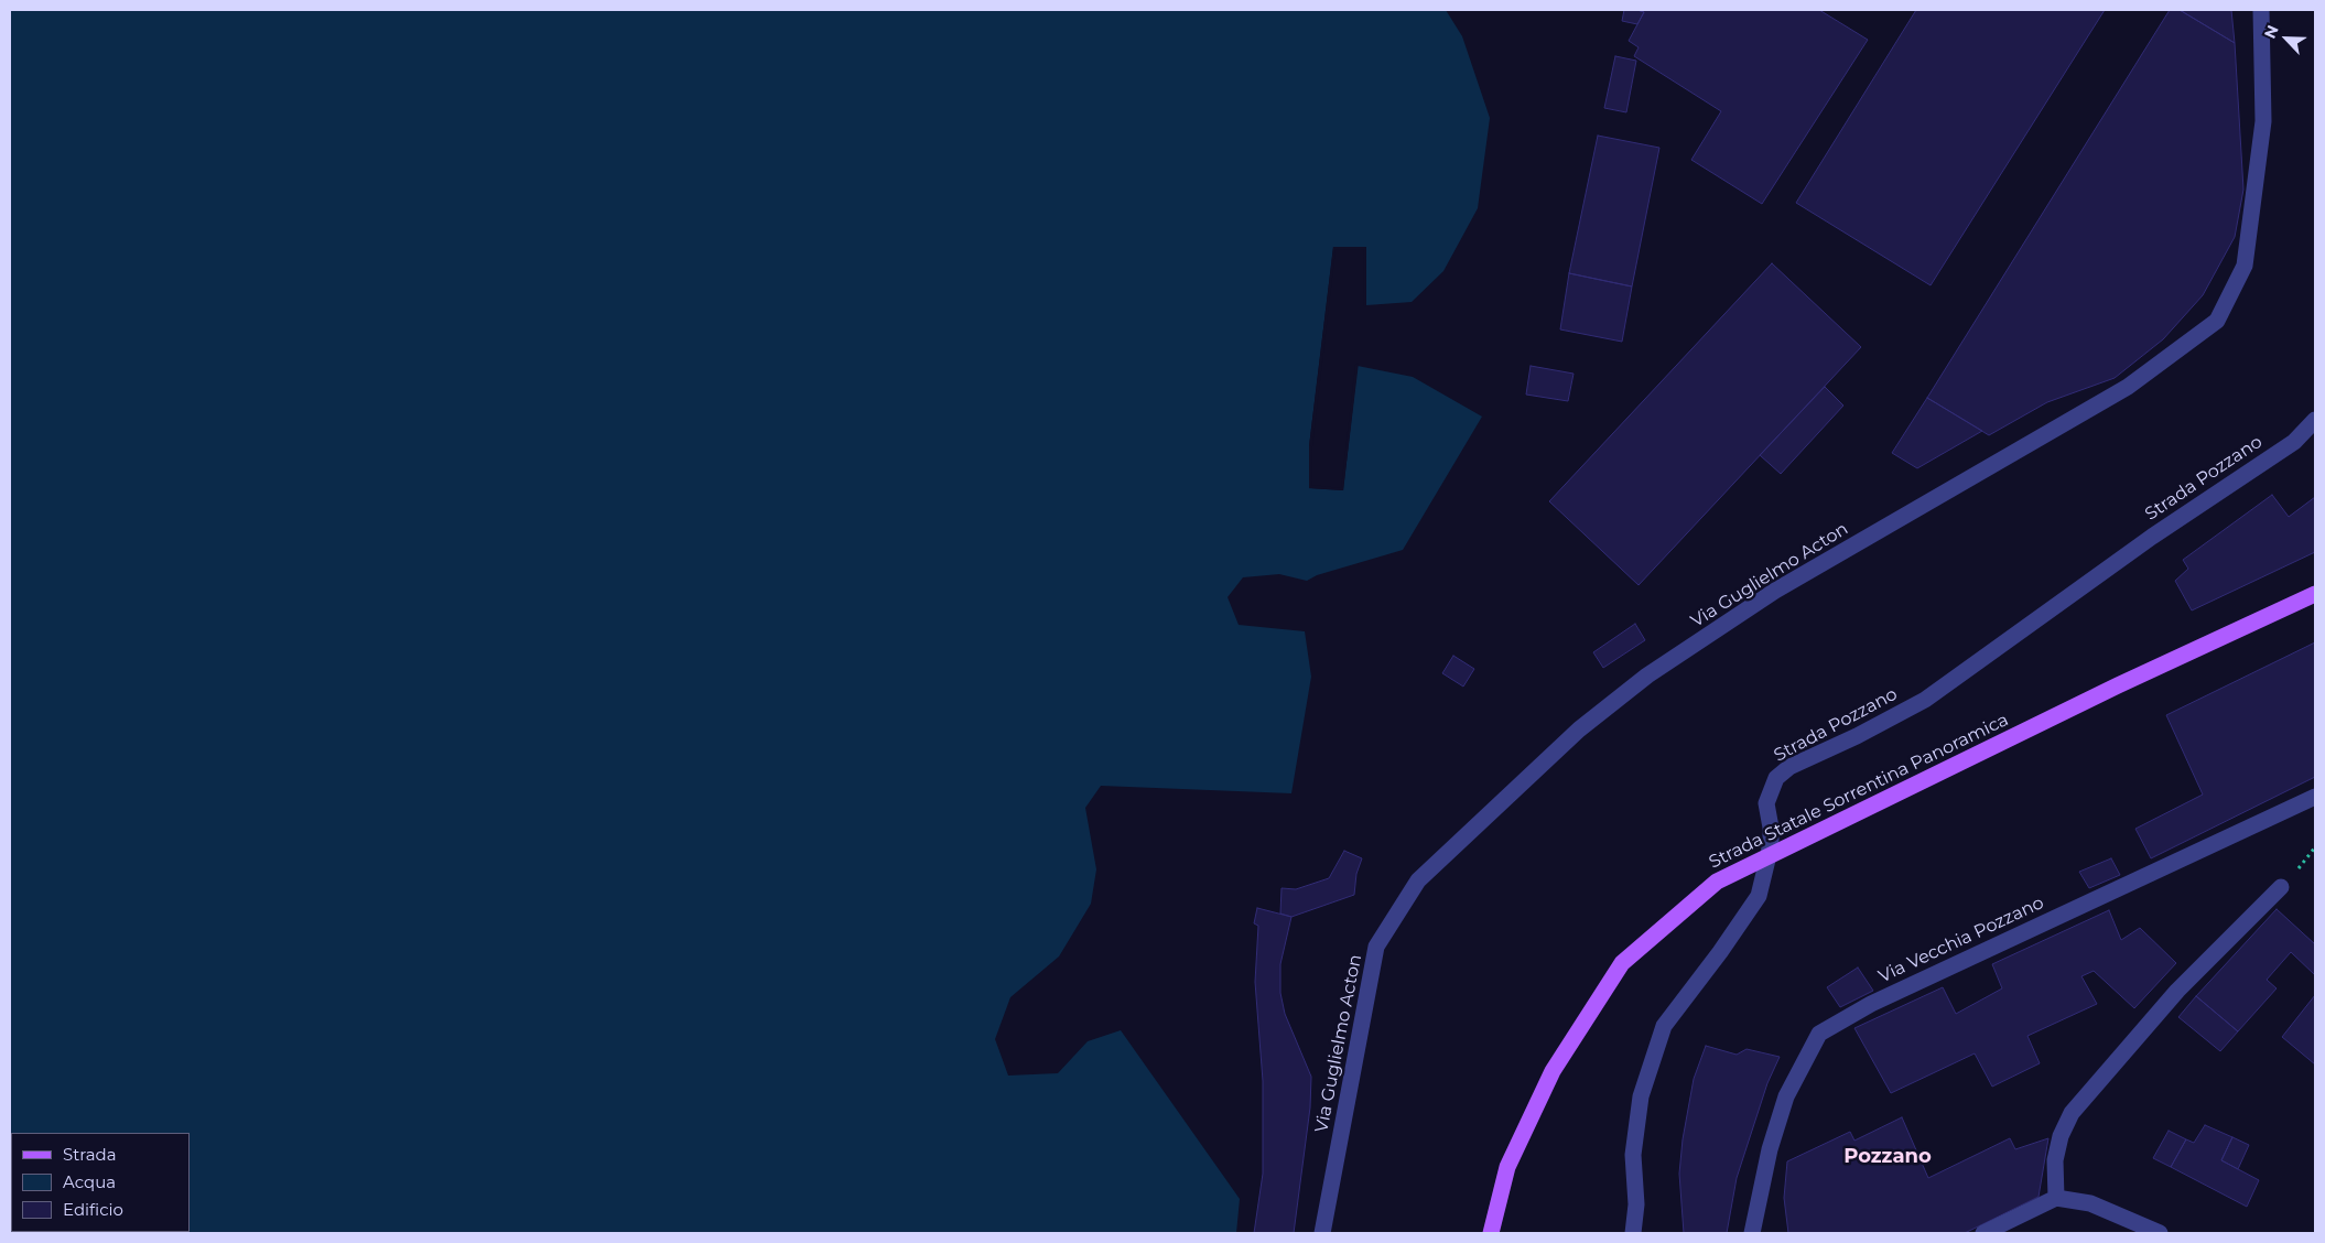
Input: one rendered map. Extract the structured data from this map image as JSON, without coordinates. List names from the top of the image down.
{
  "streets": {
    "main road": ["Strada Statale Sorrentina Panoramica"],
    "street": ["Strada Pozzano", "Via Guglielmo Acton", "Via Vecchia Pozzano"]
  },
  "crossings": [
    ["Strada Pozzano", "Strada Statale Sorrentina Panoramica"]
  ],
  "districts": ["Pozzano"],
  "legend": ["Strada", "Acqua", "Edificio"],
  "north": "top left"
}
